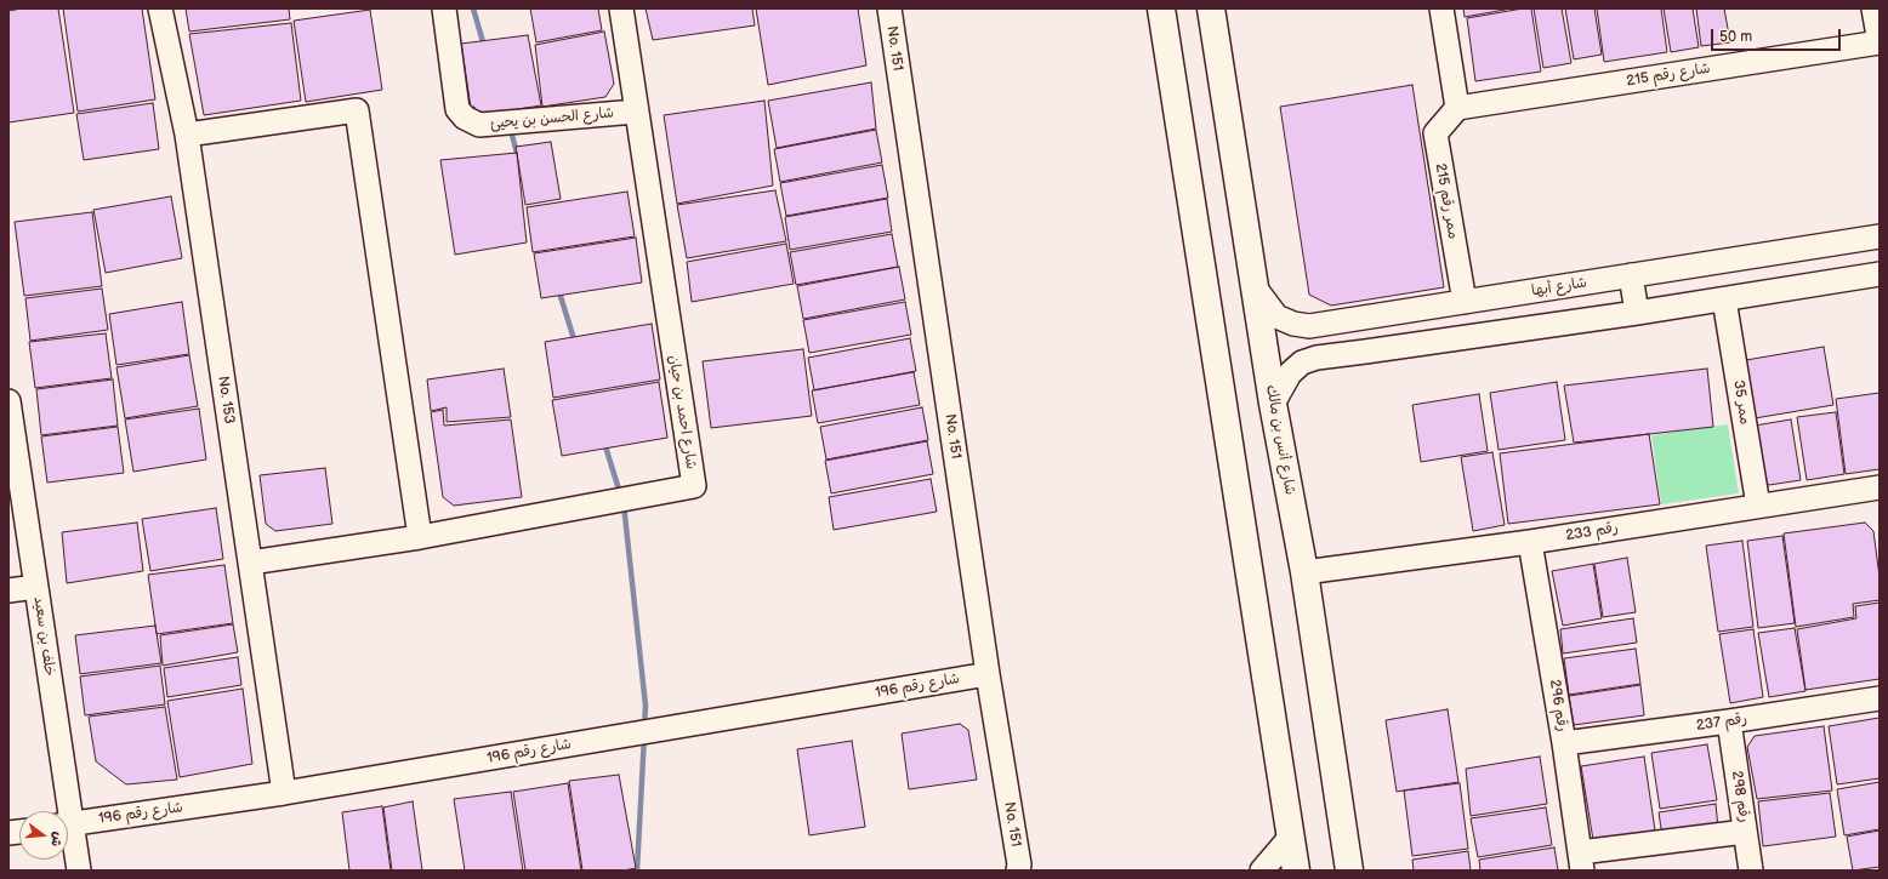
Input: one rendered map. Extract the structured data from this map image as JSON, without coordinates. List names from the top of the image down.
{
  "streets": {
    "main road": ["شارع أنس بن مالك"],
    "street": [
      "No. 151",
      "شارع رقم 215",
      "شارع الحسن بن يحيئ",
      "ممر رقم 215",
      "شارع أبها",
      "No. 153",
      "ممر 35",
      "شارع احمد بن حيان",
      "رقم 233",
      "خلف بن سعيد",
      "شارع رقم 196",
      "رقم 296",
      "رقم 237",
      "رقم 298"
    ]
  },
  "crossings": [
    ["No. 151", "شارع رقم 196"],
    ["شارع رقم 215", "ممر رقم 215"],
    ["شارع الحسن بن يحيئ", "شارع احمد بن حيان"],
    ["ممر رقم 215", "شارع أبها"],
    ["شارع أبها", "شارع أنس بن مالك"],
    ["No. 153", "شارع احمد بن حيان"],
    ["No. 153", "شارع رقم 196"],
    ["ممر 35", "رقم 233"],
    ["شارع أنس بن مالك", "رقم 233"],
    ["رقم 233", "رقم 296"],
    ["رقم 296", "رقم 237"],
    ["رقم 237", "رقم 298"]
  ],
  "scale_bar": "50 m",
  "north": "right"
}
